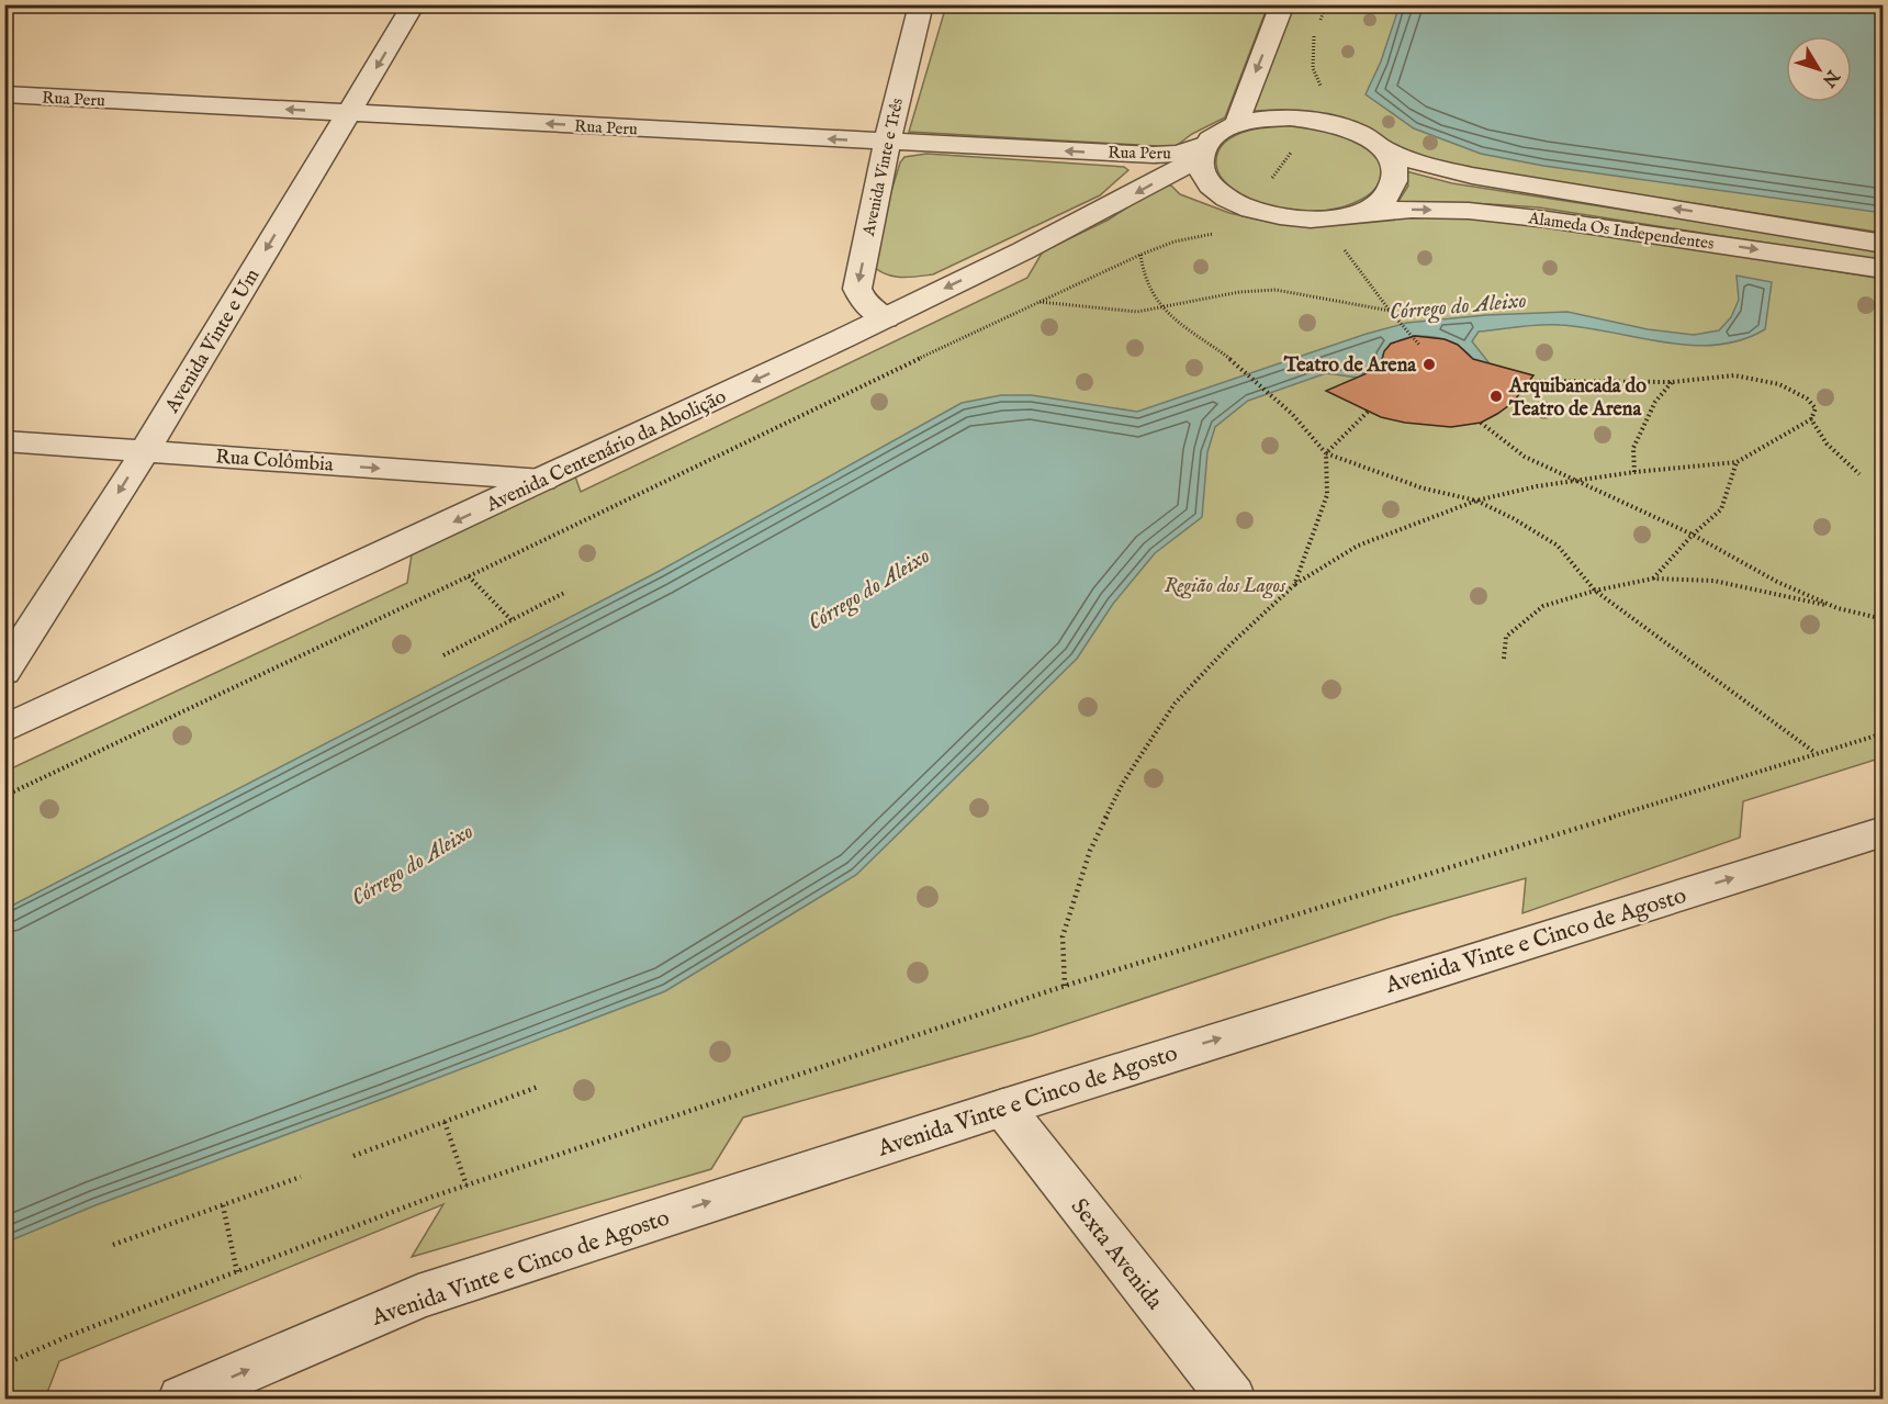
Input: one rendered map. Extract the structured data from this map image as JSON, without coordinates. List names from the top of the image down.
{
  "streets": {
    "street": [
      "Rua Peru",
      "Avenida Vinte e Três",
      "Alameda Os Independentes",
      "Avenida Vinte e Um",
      "Avenida Centenário da Abolição",
      "Rua Colômbia",
      "Avenida Vinte e Cinco de Agosto",
      "Sexta Avenida"
    ]
  },
  "crossings": [
    ["Rua Peru", "Avenida Vinte e Três"],
    ["Rua Peru", "Alameda Os Independentes"],
    ["Rua Peru", "Avenida Vinte e Um"],
    ["Rua Peru", "Avenida Centenário da Abolição"],
    ["Avenida Vinte e Três", "Avenida Centenário da Abolição"],
    ["Alameda Os Independentes", "Avenida Centenário da Abolição"],
    ["Avenida Vinte e Um", "Rua Colômbia"],
    ["Avenida Centenário da Abolição", "Rua Colômbia"],
    ["Avenida Vinte e Cinco de Agosto", "Sexta Avenida"]
  ],
  "one_way": [
    "Rua Peru",
    "Avenida Vinte e Três",
    "Avenida Vinte e Um",
    "Avenida Centenário da Abolição",
    "Rua Colômbia",
    "Avenida Vinte e Cinco de Agosto"
  ],
  "water": ["Córrego do Aleixo"],
  "parks": ["Região dos Lagos"],
  "places": ["Teatro de Arena", "Arquibancada do Teatro de Arena"],
  "north": "bottom right"
}
